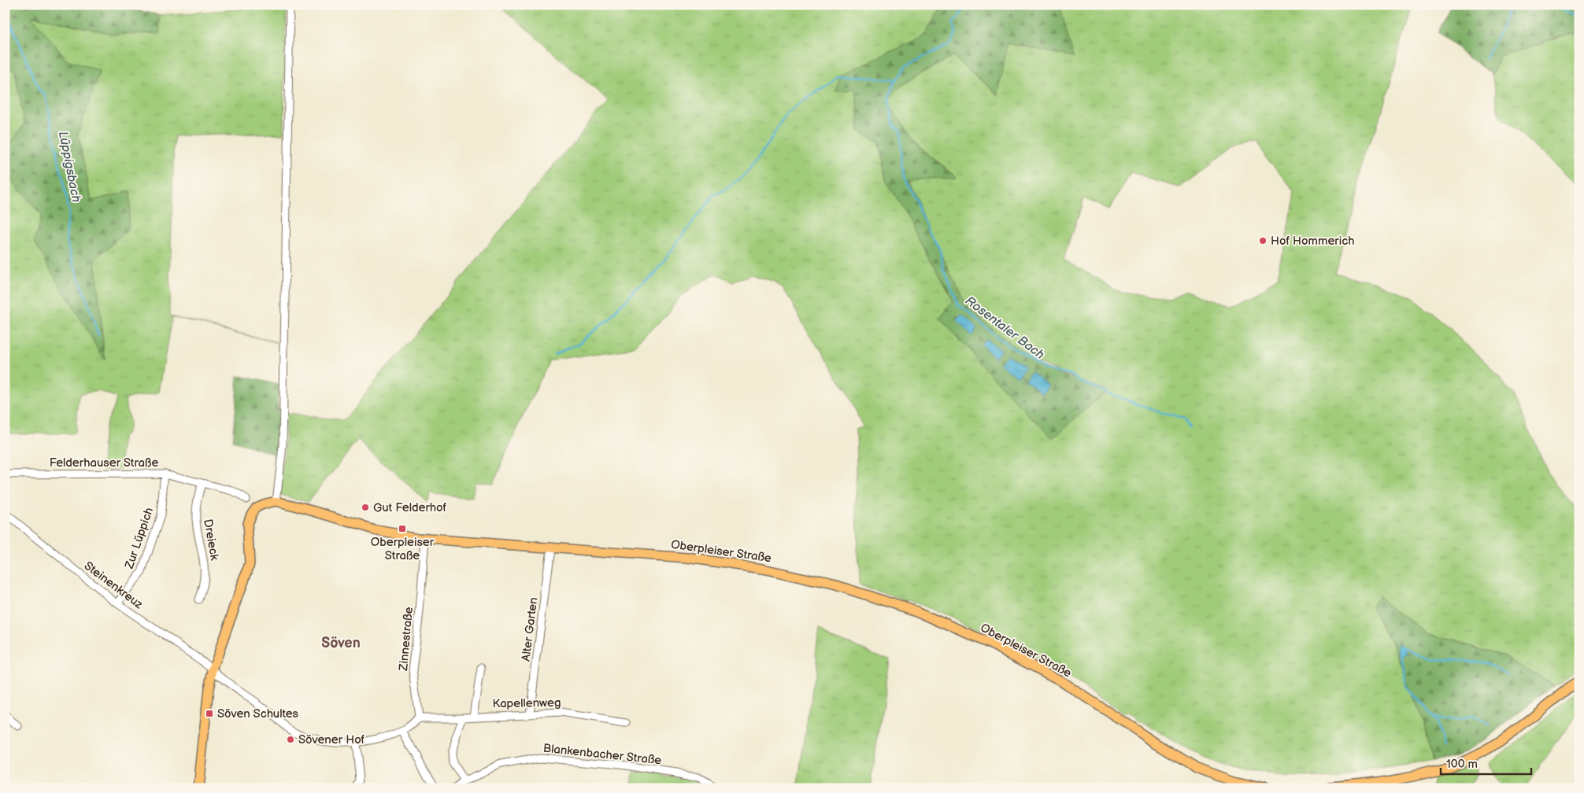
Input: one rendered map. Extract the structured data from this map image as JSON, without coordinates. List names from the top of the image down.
{
  "streets": {
    "main road": ["Oberpleiser Straße"],
    "street": [
      "Felderhauser Straße",
      "Zur Lüppich",
      "Dreieck",
      "Steinenkreuz",
      "Alter Garten",
      "Zinnestraße",
      "Kapellenweg",
      "Blankenbacher Straße"
    ]
  },
  "crossings": [
    ["Felderhauser Straße", "Zur Lüppich"],
    ["Felderhauser Straße", "Dreieck"],
    ["Zur Lüppich", "Steinenkreuz"],
    ["Oberpleiser Straße", "Steinenkreuz"],
    ["Oberpleiser Straße", "Alter Garten"],
    ["Oberpleiser Straße", "Zinnestraße"],
    ["Alter Garten", "Kapellenweg"],
    ["Zinnestraße", "Kapellenweg"]
  ],
  "districts": ["Söven"],
  "water": ["Lüppigsbach", "Rosentaler Bach"],
  "places": {
    "other": ["Hof Hommerich", "Gut Felderhof", "Sövener Hof"],
    "transit": ["Oberpleiser Straße", "Söven Schultes"]
  },
  "scale_bar": "100 m"
}
